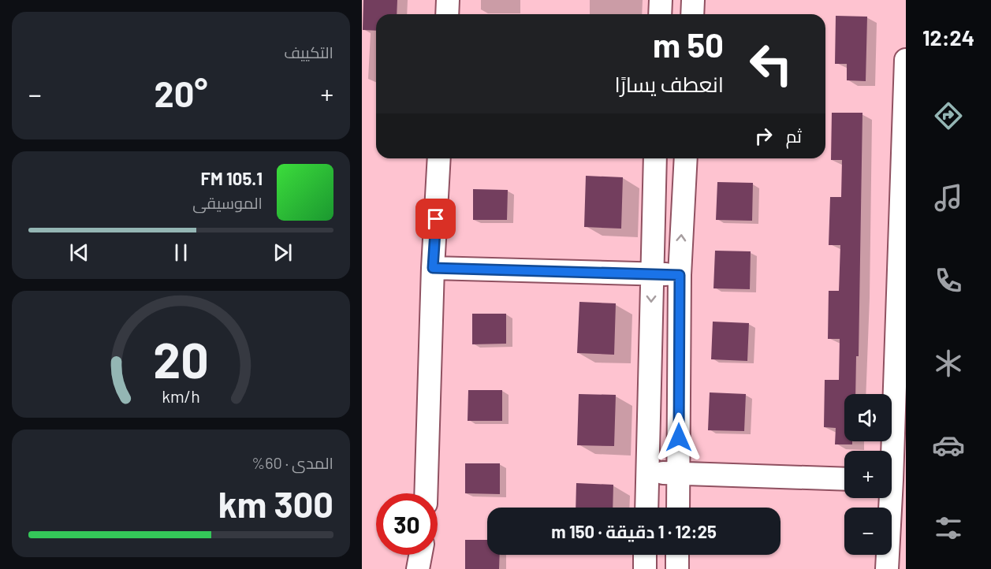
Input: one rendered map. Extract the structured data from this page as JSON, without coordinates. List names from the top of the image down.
{
  "page": {
    "tabs": "12:24",
    "tile": [
      "التكييف",
      ["المدى · 60%", "300 km"]
    ],
    "turn": ["50 m", "انعطف يسارًا"],
    "heat": ["−", "20°", "+"],
    "then": "ثم",
    "song": ["105.1 FM", "الموسيقى"],
    "map_buttons": ["+", "−"],
    "limit": "30",
    "trip": "12:25 · 1 دقيقة · 150 m",
    "gauge": ["20", "km/h"]
  }
}
